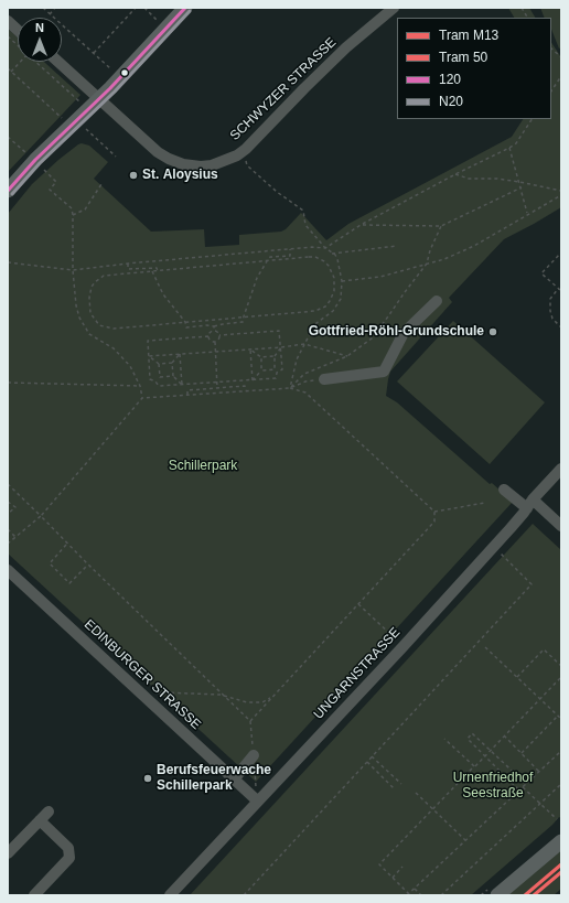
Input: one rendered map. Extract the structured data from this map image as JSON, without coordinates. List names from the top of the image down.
{
  "streets": {
    "street": ["SCHWYZER STRASSE", "UNGARNSTRASSE", "EDINBURGER STRASSE"]
  },
  "crossings": [
    ["UNGARNSTRASSE", "EDINBURGER STRASSE"]
  ],
  "parks": ["Schillerpark", "Urnenfriedhof Seestraße"],
  "places": ["St. Aloysius", "Gottfried-Röhl-Grundschule", "Berufsfeuerwache Schillerpark"],
  "lines": [
    "transit line 120",
    "transit line N20",
    "tram line M13",
    "tram line 50"
  ],
  "legend": [
    "Tram M13",
    "Tram 50",
    "120",
    "N20"
  ],
  "north": "top"
}
